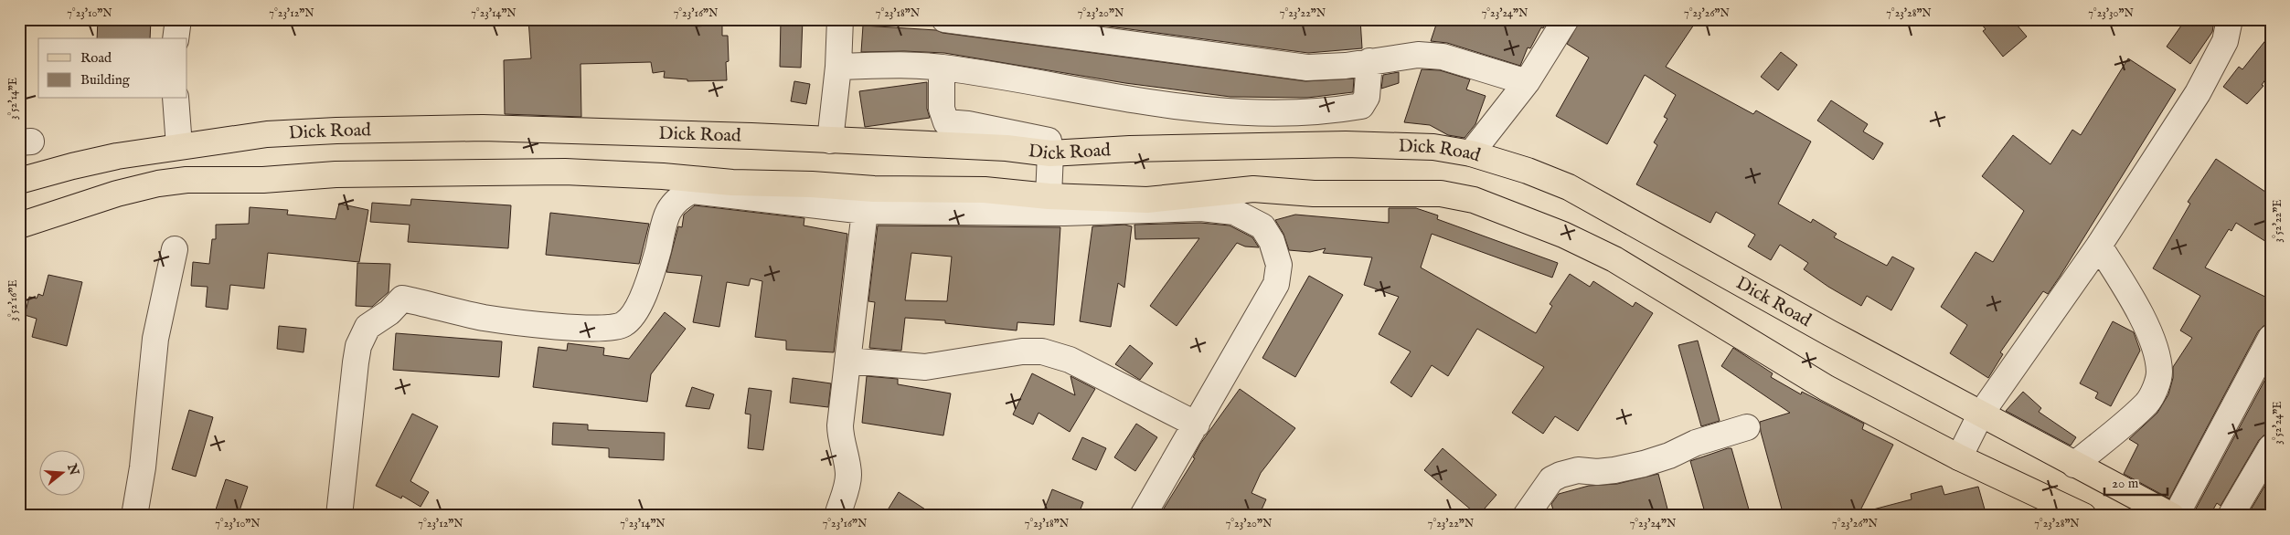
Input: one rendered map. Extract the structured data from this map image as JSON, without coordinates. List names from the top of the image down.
{
  "streets": {
    "main road": ["Dick Road"]
  },
  "legend": ["Road", "Building"],
  "scale_bar": "20 m",
  "north": "right",
  "coordinates": [
    "7°23'10\"N",
    "7°23'12\"N",
    "7°23'14\"N",
    "7°23'16\"N",
    "7°23'18\"N",
    "7°23'20\"N",
    "7°23'22\"N",
    "7°23'24\"N",
    "7°23'26\"N",
    "7°23'28\"N",
    "7°23'30\"N",
    "3°52'14\"E",
    "3°52'22\"E",
    "3°52'16\"E",
    "3°52'24\"E"
  ]
}
